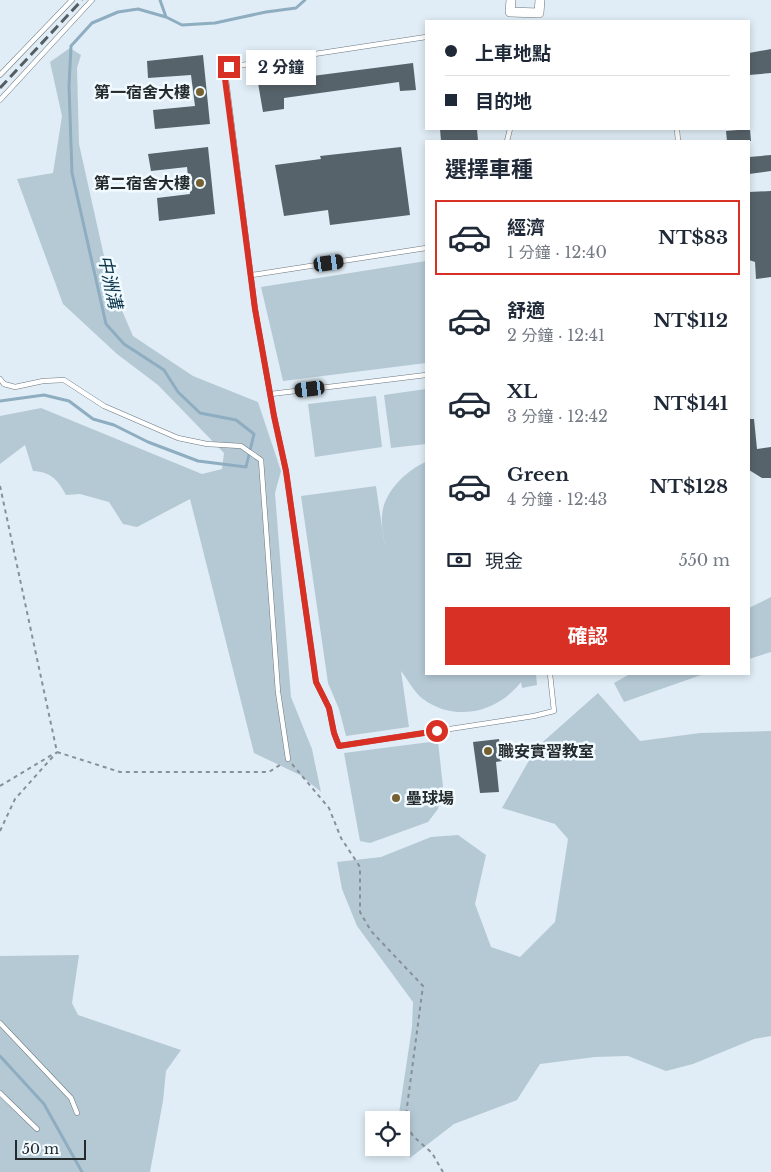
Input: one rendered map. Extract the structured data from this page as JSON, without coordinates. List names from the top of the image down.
{
  "water": ["中洲溝"],
  "places": [
    "第一宿舍大樓",
    "第二宿舍大樓",
    "職安實習教室",
    "壘球場"
  ],
  "scale_bar": "50 m",
  "page": {
    "banner": ["上車地點", "目的地"],
    "bubble": "2 分鐘",
    "heading": "選擇車種",
    "list": [
      {
        "name": "經濟",
        "note": "1 分鐘 · 12:40",
        "value": "NT$83"
      },
      {
        "name": "舒適",
        "note": "2 分鐘 · 12:41",
        "value": "NT$112"
      },
      {
        "name": "XL",
        "note": "3 分鐘 · 12:42",
        "value": "NT$141"
      },
      {
        "name": "Green",
        "note": "4 分鐘 · 12:43",
        "value": "NT$128"
      }
    ],
    "pay": ["現金", "550 m"],
    "buttons": "確認",
    "scale": "50 m"
  }
}
